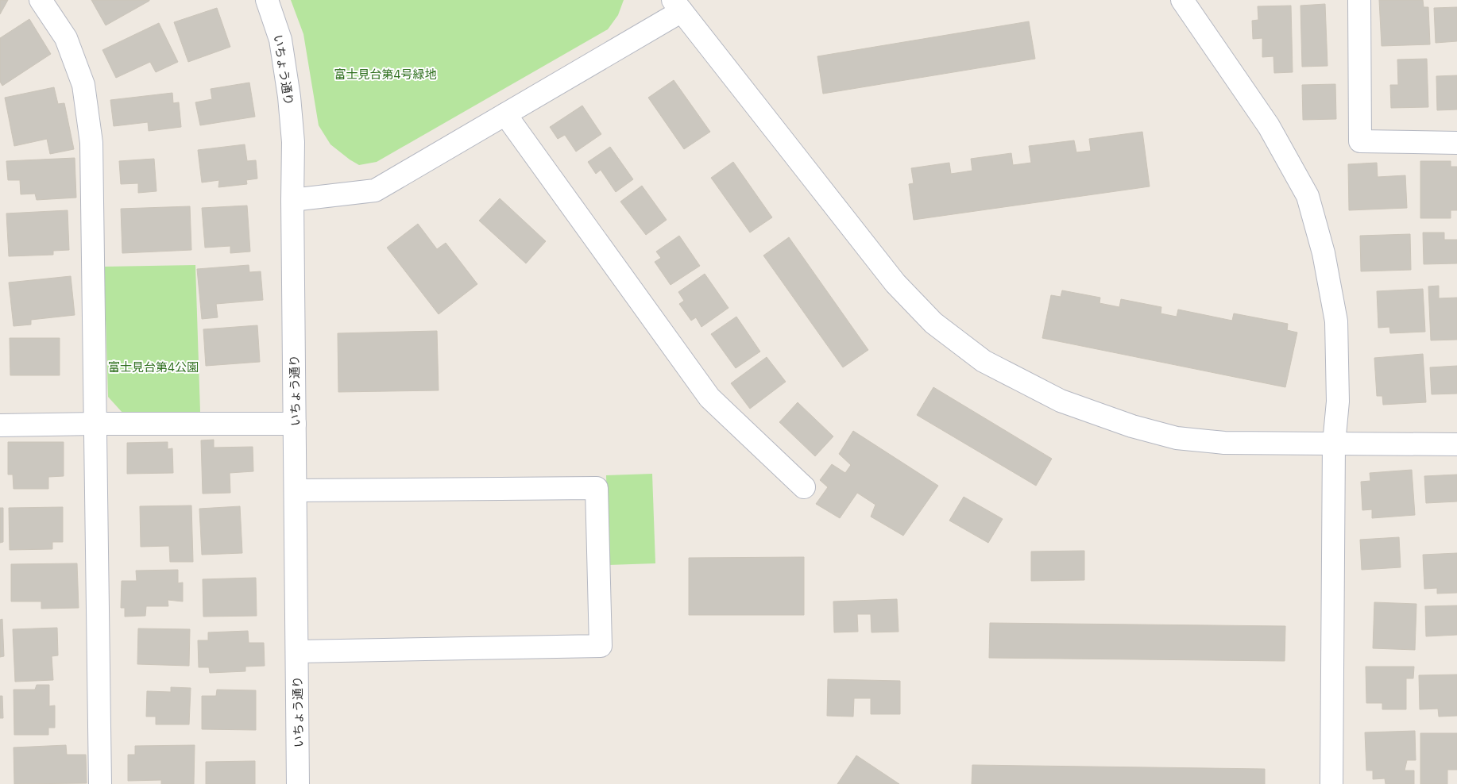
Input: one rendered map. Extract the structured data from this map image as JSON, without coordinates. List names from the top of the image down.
{
  "streets": {
    "street": ["いちょう通り"]
  },
  "parks": ["富士見台第4号緑地", "富士見台第4公園"]
}
